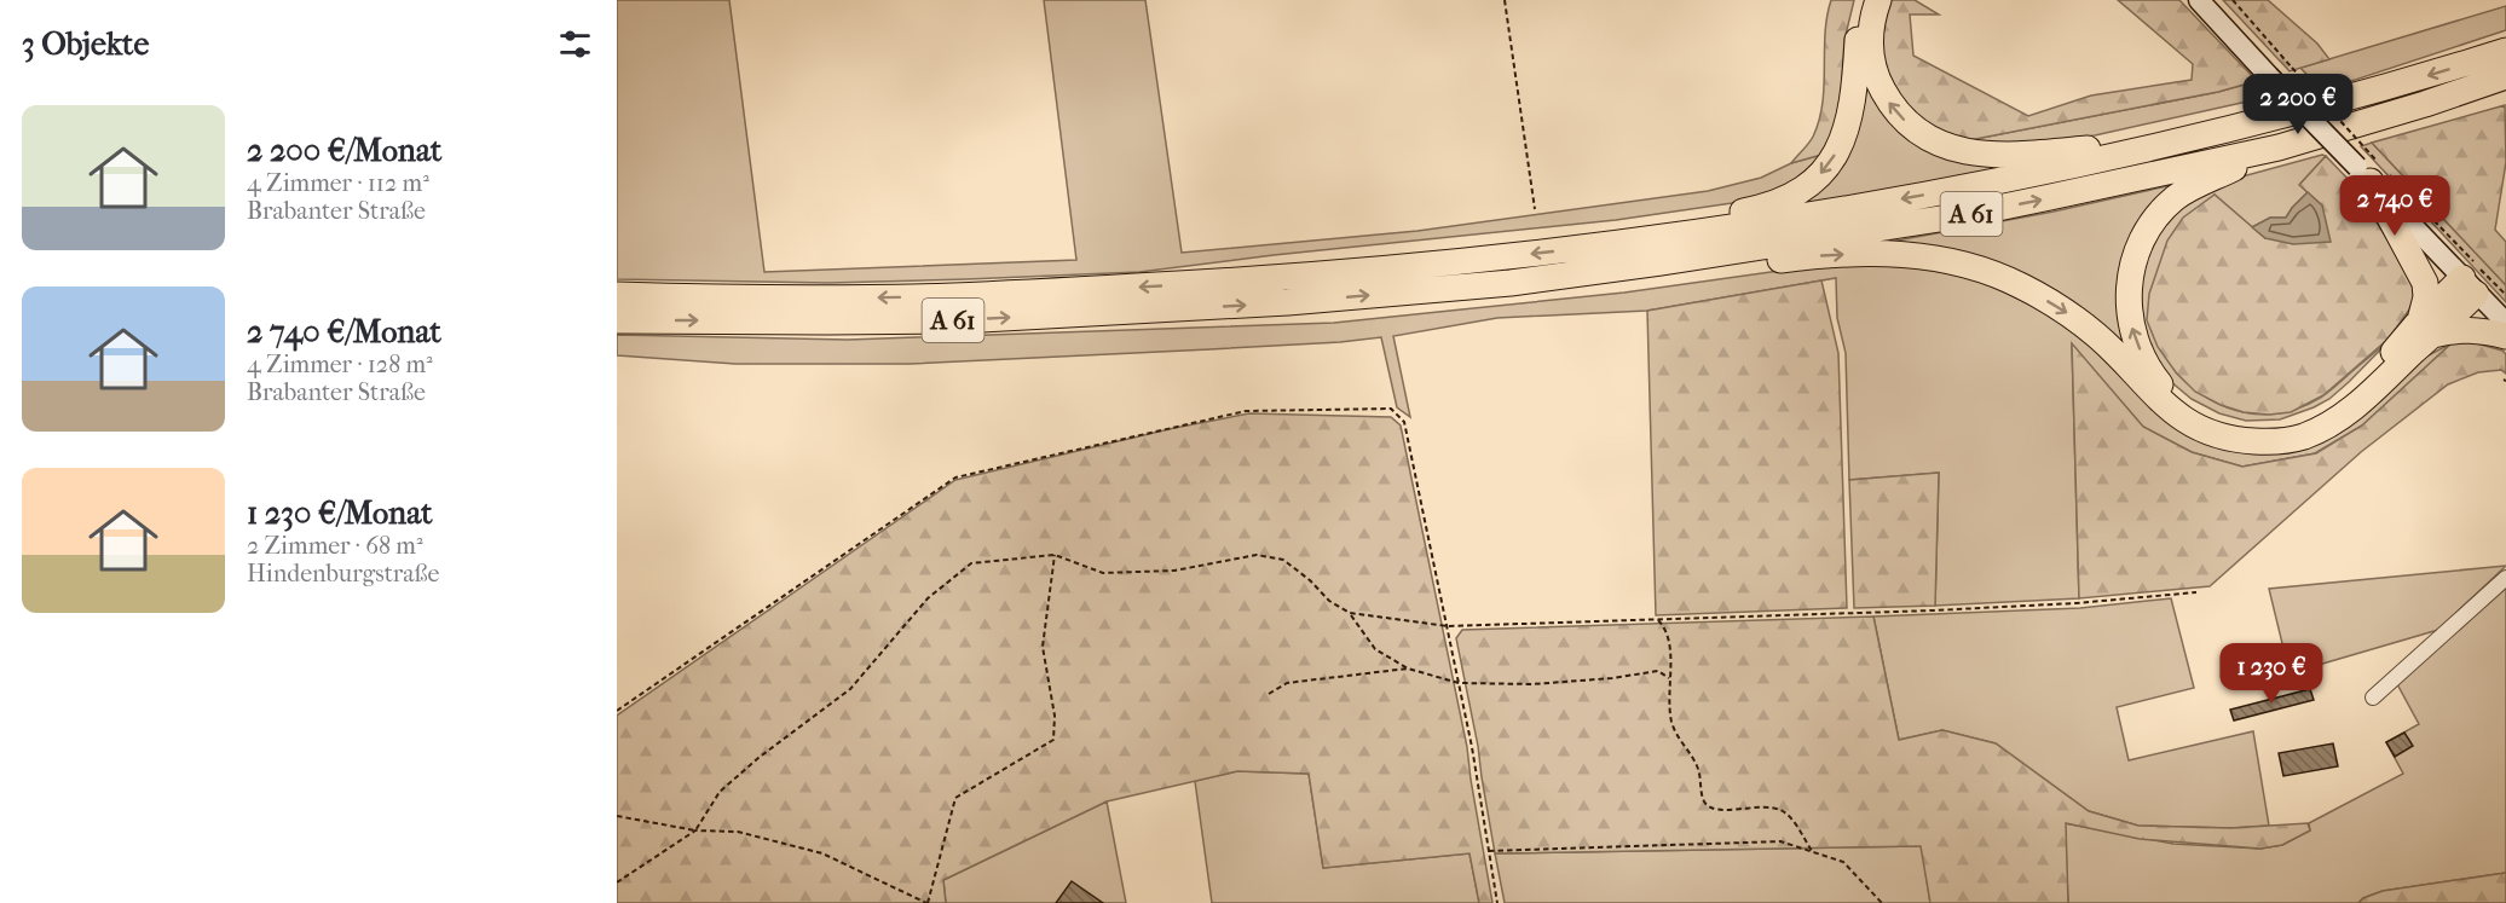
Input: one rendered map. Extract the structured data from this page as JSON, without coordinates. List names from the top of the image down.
{
  "streets": {
    "highway": ["A 61"]
  },
  "page": {
    "heading": "3 Objekte",
    "price": ["2 200 €", "2 740 €", "1 230 €"],
    "list": [
      {
        "name": "2 200 €/Monat",
        "note": "4 Zimmer · 112 m² · Brabanter Straße"
      },
      {
        "name": "2 740 €/Monat",
        "note": "4 Zimmer · 128 m² · Brabanter Straße"
      },
      {
        "name": "1 230 €/Monat",
        "note": "2 Zimmer · 68 m² · Hindenburgstraße"
      }
    ]
  }
}
